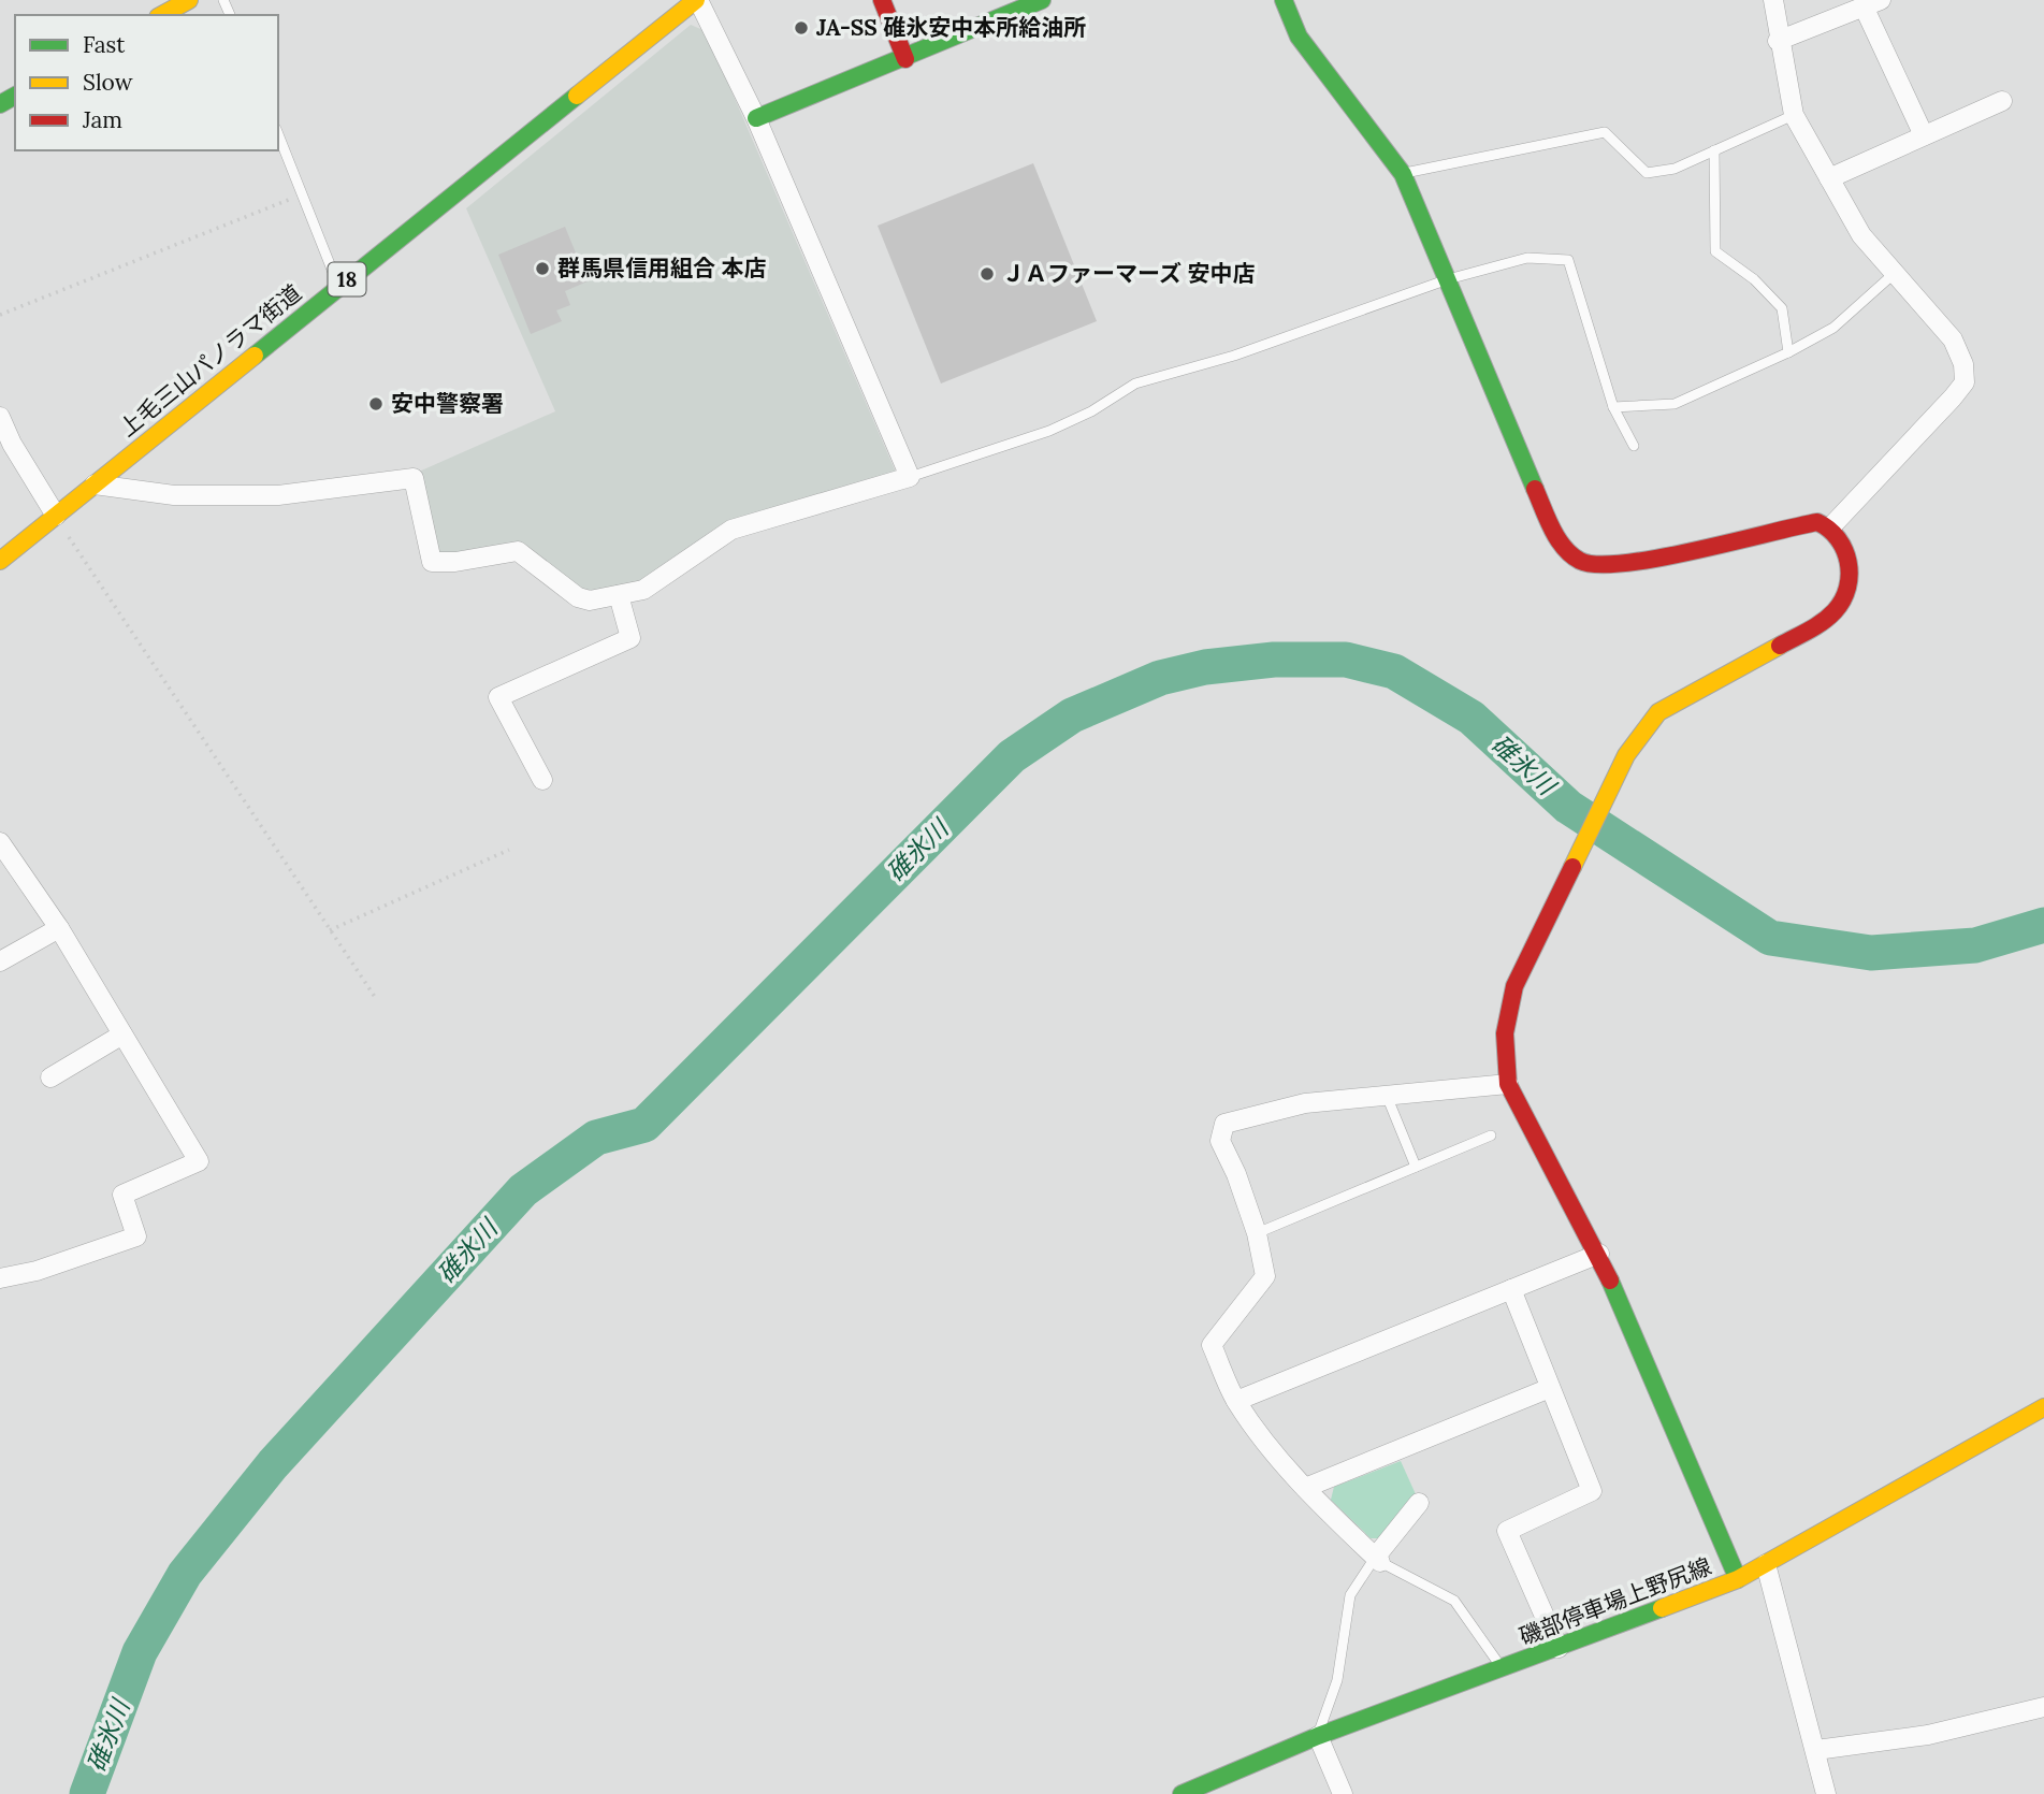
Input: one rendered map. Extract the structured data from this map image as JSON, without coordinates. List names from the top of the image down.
{
  "streets": {
    "main road": ["18", "上毛三山パノラマ街道", "磯部停車場上野尻線"]
  },
  "water": ["碓氷川"],
  "places": [
    "JA-SS 碓氷安中本所給油所",
    "群馬県信用組合 本店",
    "ＪＡファーマーズ 安中店",
    "安中警察署"
  ],
  "legend": ["Fast", "Slow", "Jam"]
}
